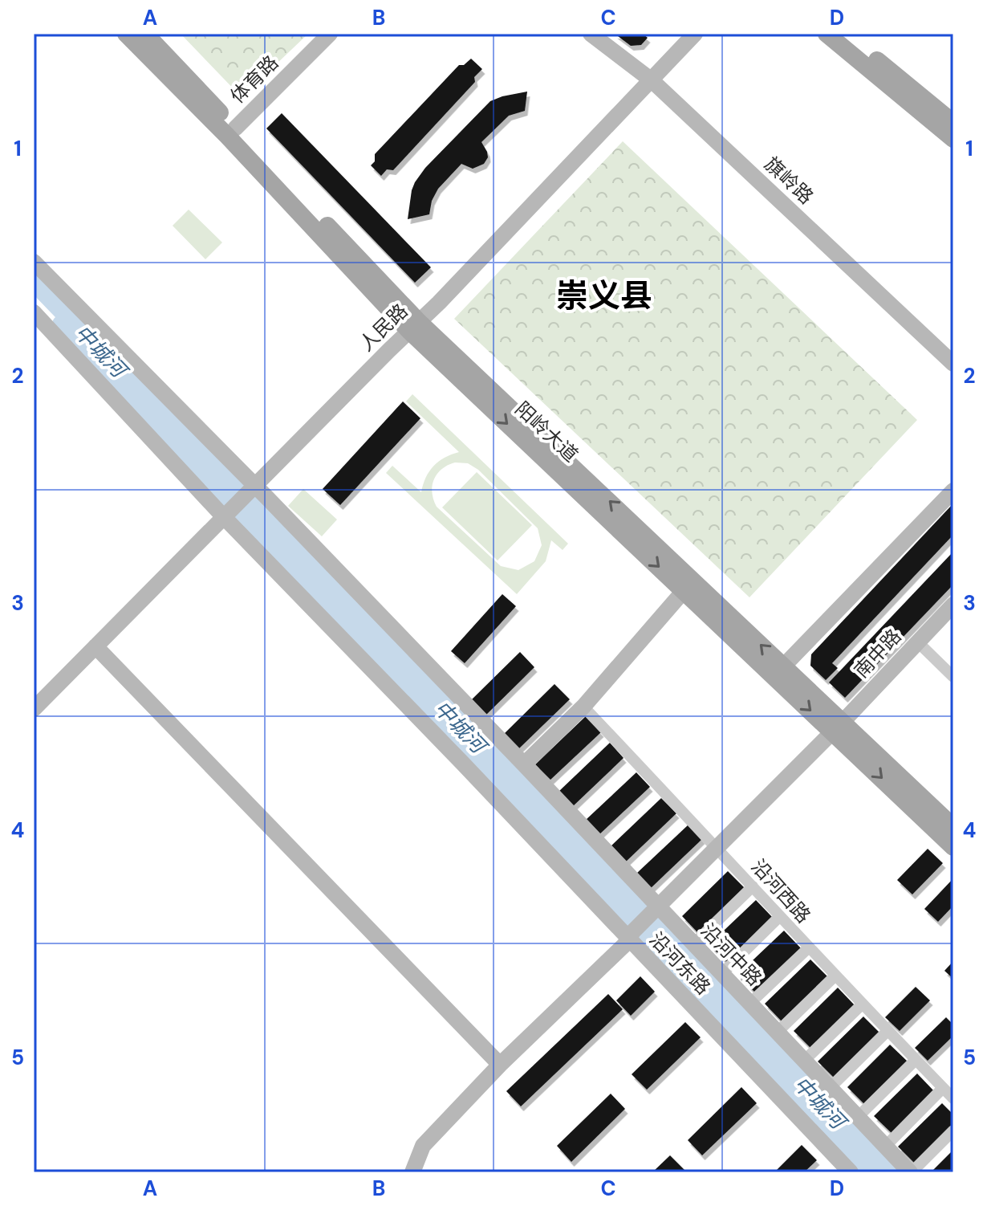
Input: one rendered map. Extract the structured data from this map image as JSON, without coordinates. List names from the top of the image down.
{
  "streets": {
    "main road": ["阳岭大道"],
    "street": [
      "体育路",
      "旗岭路",
      "人民路",
      "南中路",
      "沿河西路",
      "沿河中路",
      "沿河东路"
    ]
  },
  "crossings": [
    ["体育路", "阳岭大道"],
    ["旗岭路", "人民路"],
    ["人民路", "阳岭大道"],
    ["人民路", "沿河中路"],
    ["阳岭大道", "南中路"],
    ["阳岭大道", "沿河东路"],
    ["南中路", "沿河东路"],
    ["沿河西路", "沿河东路"],
    ["沿河中路", "沿河东路"]
  ],
  "districts": ["崇义县"],
  "water": ["中城河"],
  "grid": {
    "columns": [
      "A",
      "B",
      "C",
      "D"
    ],
    "rows": [
      "1",
      "2",
      "3",
      "4",
      "5"
    ]
  }
}
